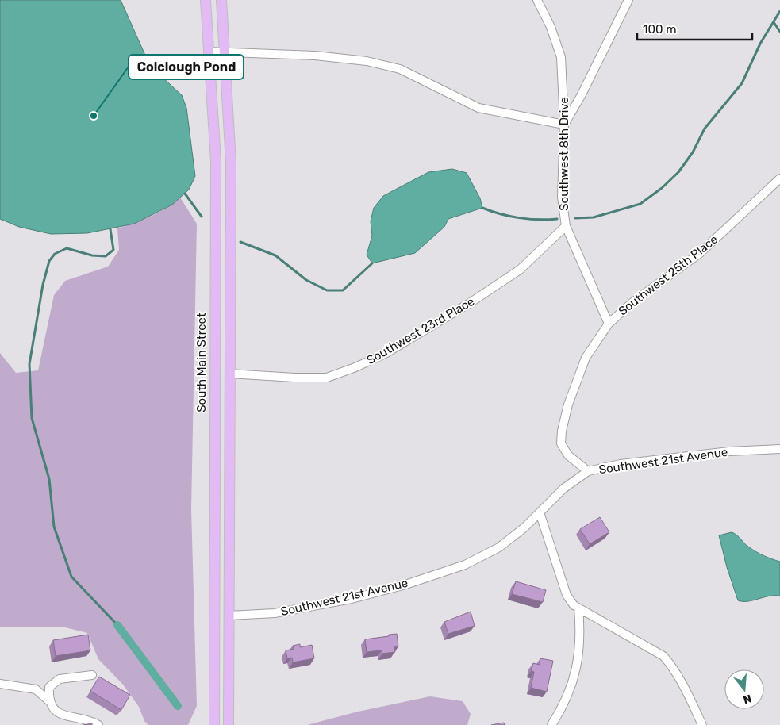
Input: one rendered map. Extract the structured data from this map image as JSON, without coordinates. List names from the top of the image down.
{
  "streets": {
    "main road": ["South Main Street"],
    "street": [
      "Southwest 8th Drive",
      "Southwest 25th Place",
      "Southwest 23rd Place",
      "Southwest 21st Avenue"
    ]
  },
  "crossings": [
    ["Southwest 8th Drive", "Southwest 25th Place"],
    ["Southwest 8th Drive", "Southwest 23rd Place"]
  ],
  "places": ["Colclough Pond"],
  "scale_bar": "100 m",
  "north": "bottom"
}
